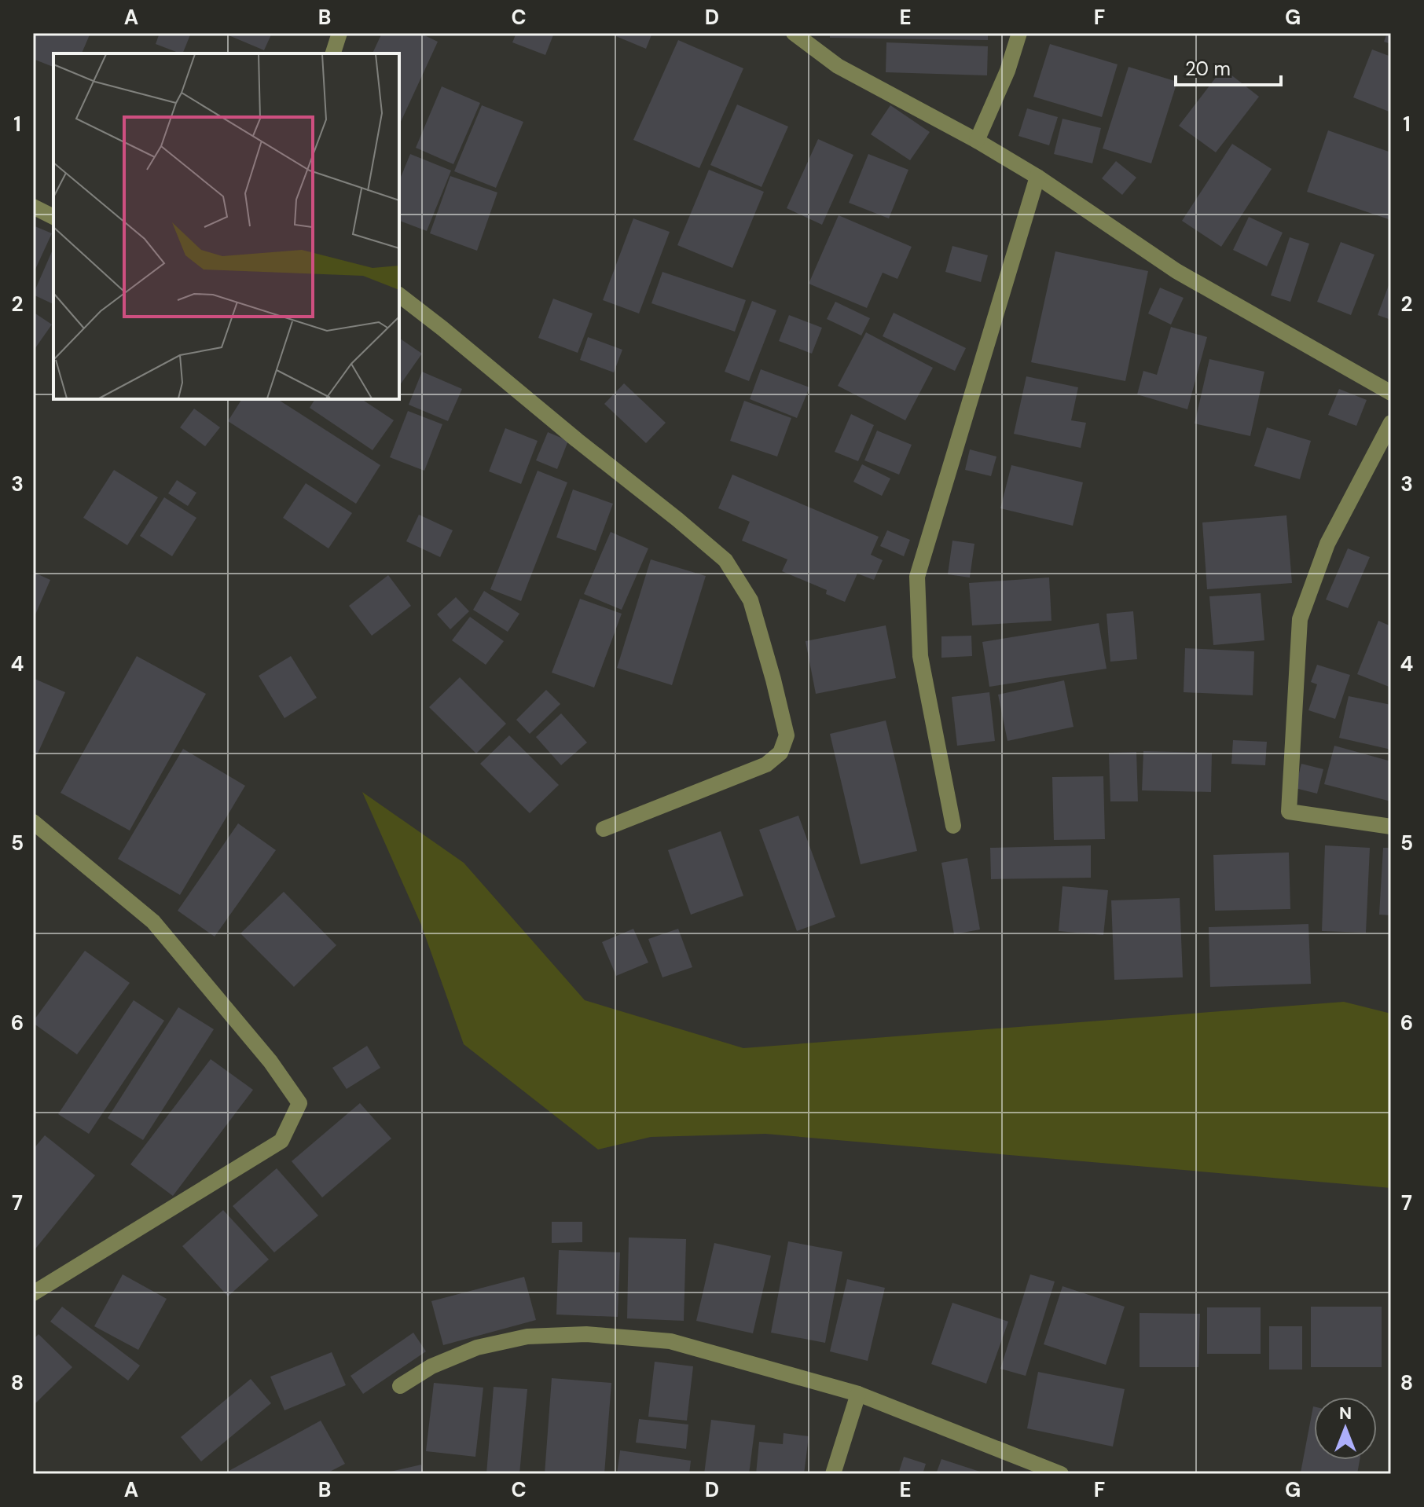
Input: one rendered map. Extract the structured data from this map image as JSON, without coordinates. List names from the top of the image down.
{
  "scale_bar": "20 m",
  "north": "top",
  "grid": {
    "columns": [
      "A",
      "B",
      "C",
      "D",
      "E",
      "F",
      "G"
    ],
    "rows": [
      "1",
      "2",
      "3",
      "4",
      "5",
      "6",
      "7",
      "8"
    ]
  }
}
